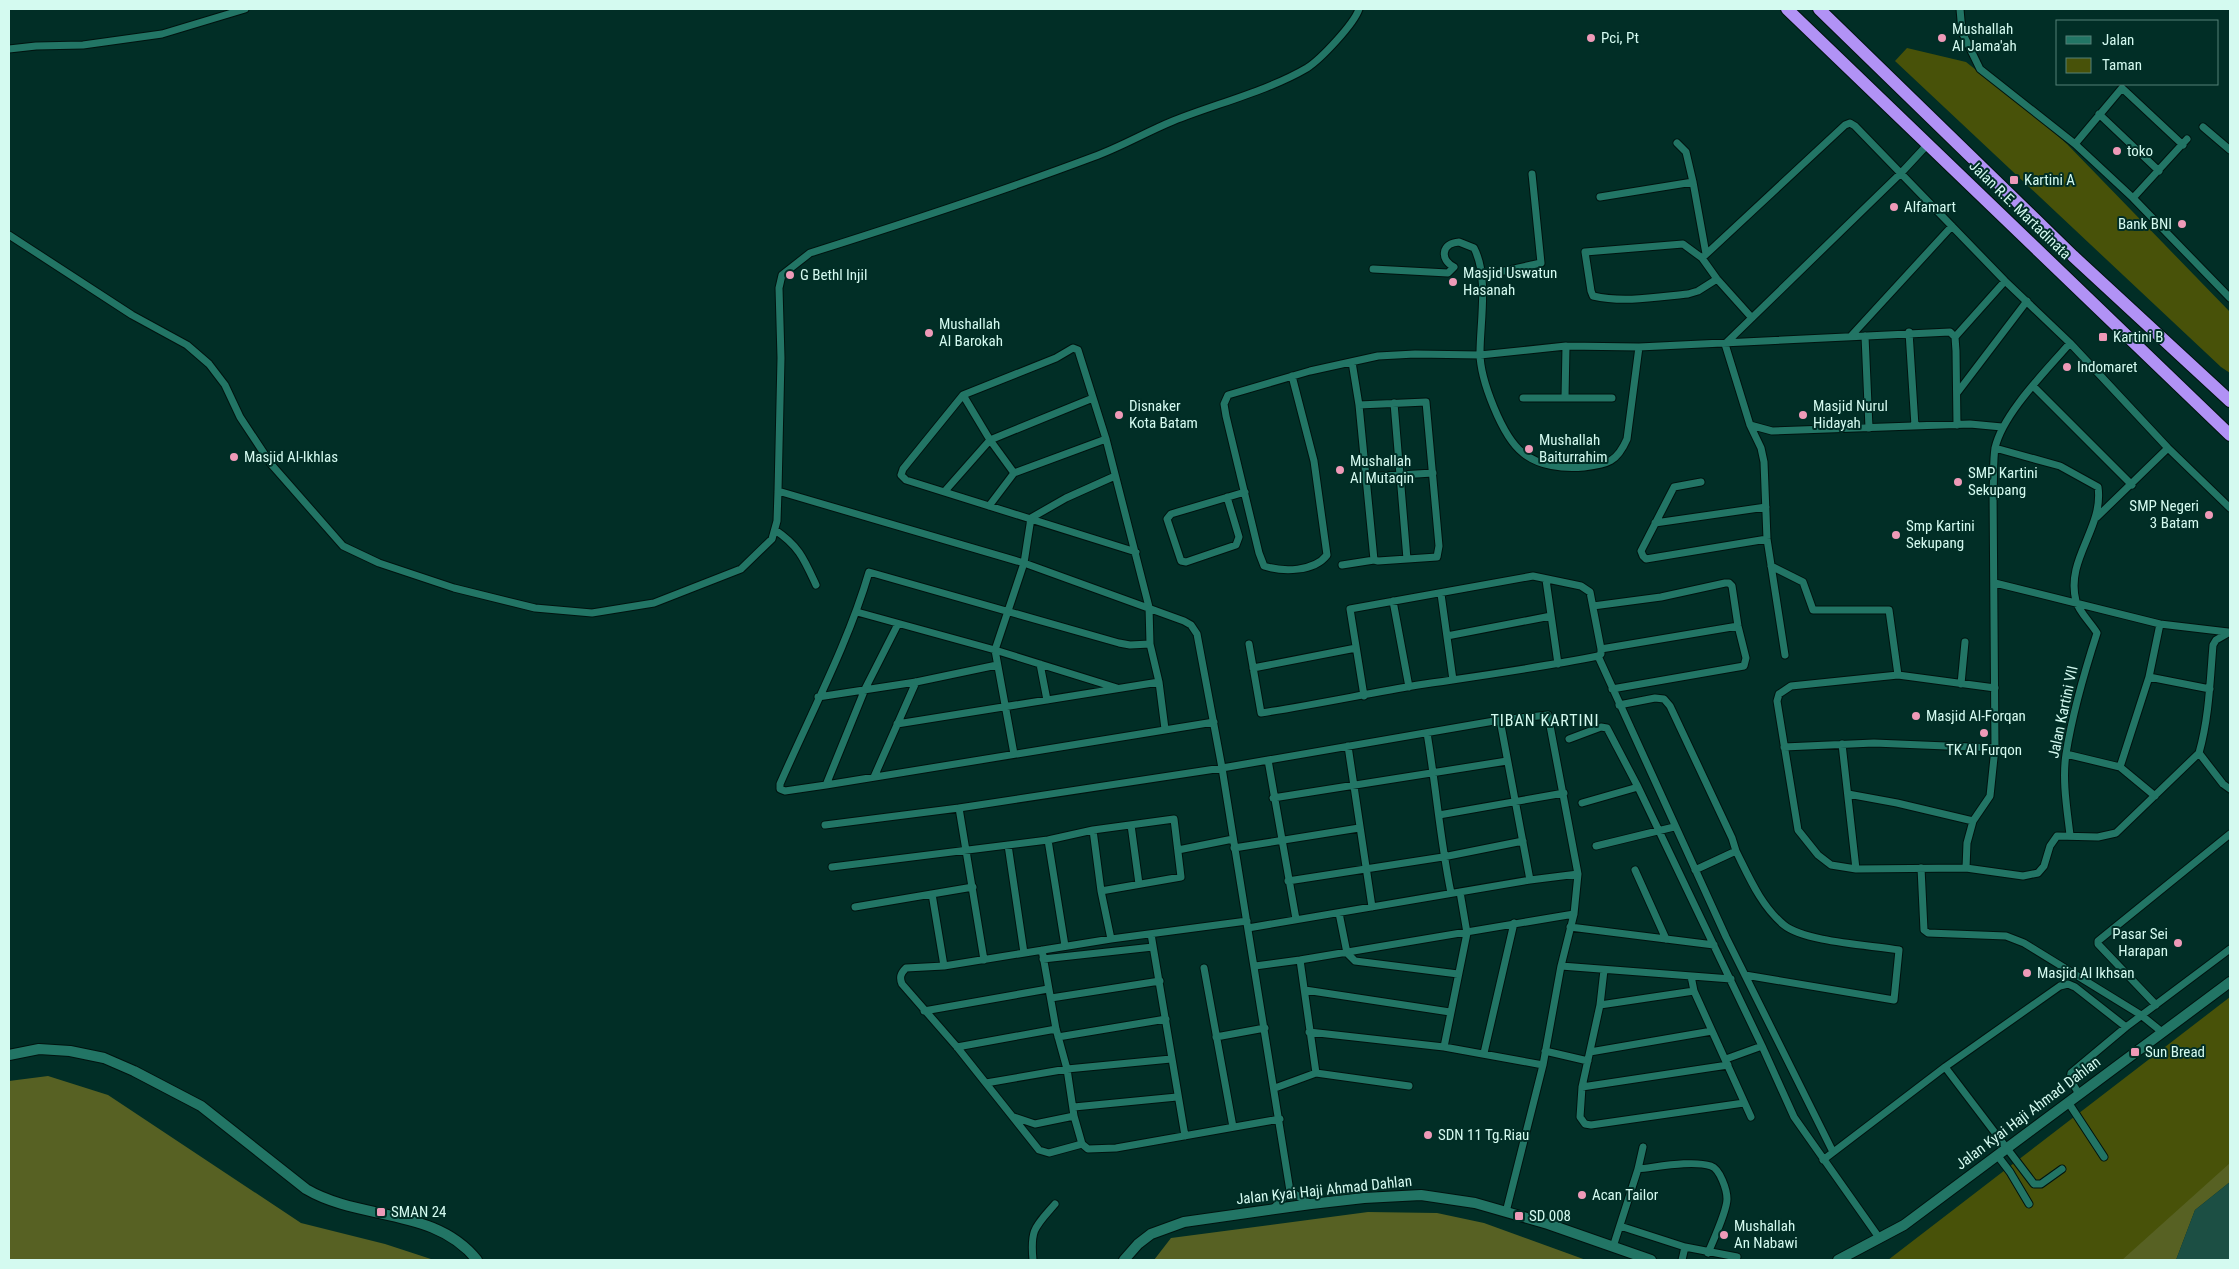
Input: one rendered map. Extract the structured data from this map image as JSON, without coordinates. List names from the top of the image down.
{
  "streets": {
    "highway": ["Jalan R.E. Martadinata"],
    "main road": ["Jalan Kyai Haji Ahmad Dahlan"],
    "street": ["Jalan Kartini VII"]
  },
  "districts": ["TIBAN KARTINI"],
  "places": {
    "other": [
      "Pci, Pt",
      "Mushallah Al Jama'ah",
      "toko",
      "Alfamart",
      "Bank BNI",
      "G Bethl Injil",
      "Masjid Uswatun Hasanah",
      "Mushallah Al Barokah",
      "Indomaret",
      "Disnaker Kota Batam",
      "Masjid Nurul Hidayah",
      "Mushallah Baiturrahim",
      "Masjid Al-Ikhlas",
      "Mushallah Al Mutaqin",
      "SMP Kartini Sekupang",
      "SMP Negeri 3 Batam",
      "Smp Kartini Sekupang",
      "Masjid Al-Forqan",
      "TK Al Furqon",
      "Pasar Sei Harapan",
      "Masjid Al Ikhsan",
      "SDN 11 Tg.Riau",
      "Acan Tailor",
      "Mushallah An Nabawi"
    ],
    "transit": [
      "Kartini A",
      "Kartini B",
      "Sun Bread",
      "SMAN 24",
      "SD 008"
    ]
  },
  "legend": ["Jalan", "Taman"]
}
